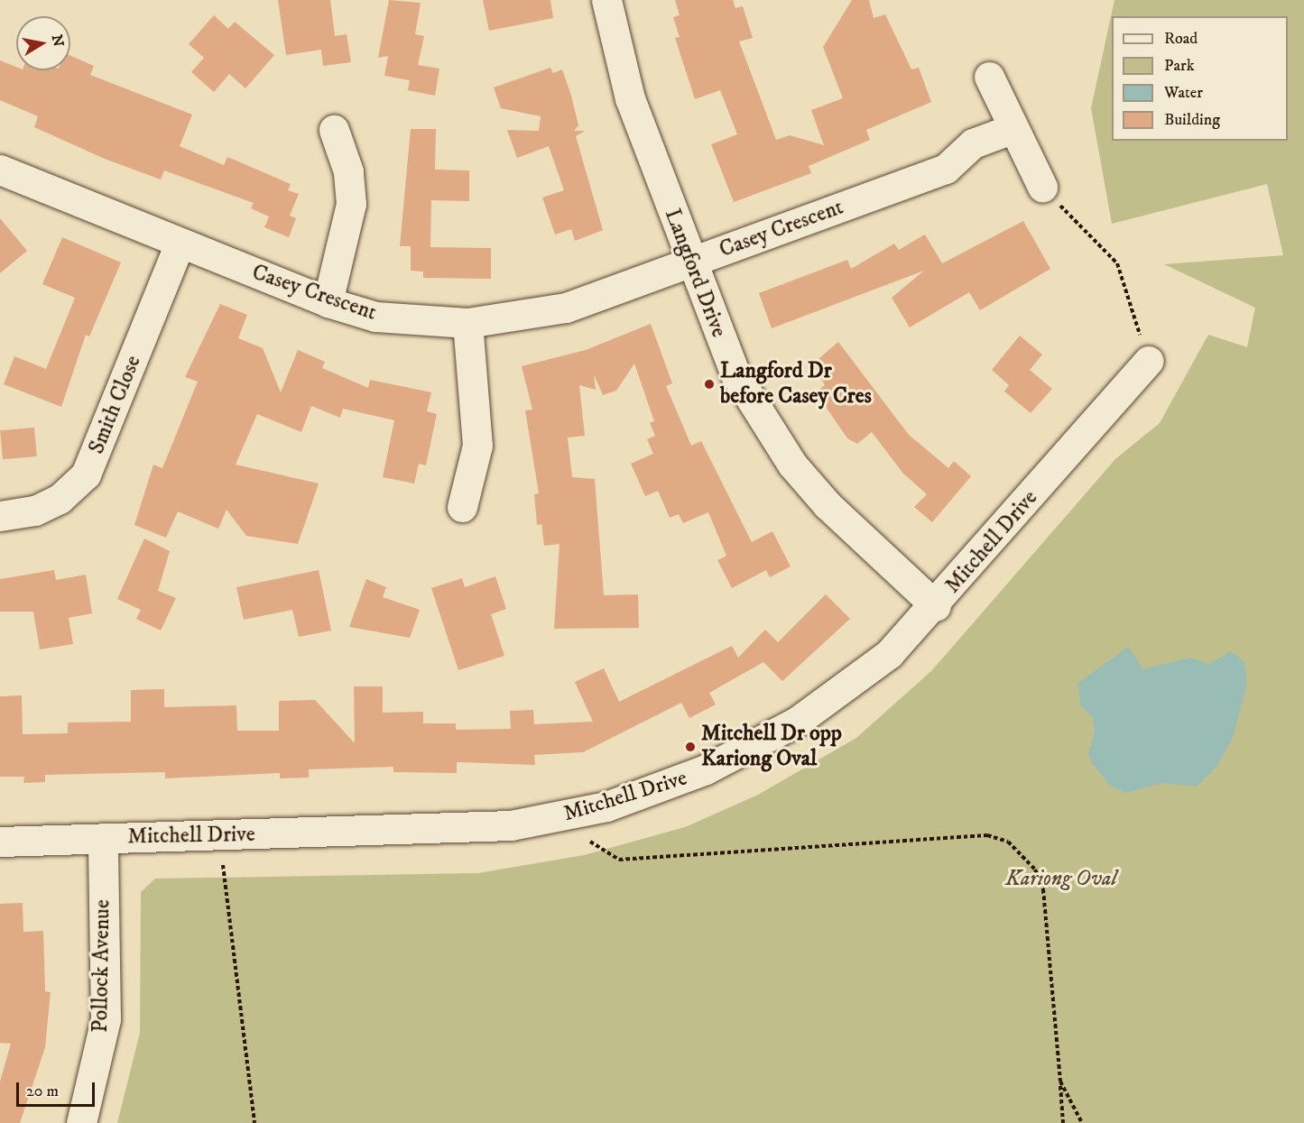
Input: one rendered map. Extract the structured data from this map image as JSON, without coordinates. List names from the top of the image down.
{
  "streets": {
    "street": [
      "Casey Crescent",
      "Langford Drive",
      "Smith Close",
      "Mitchell Drive",
      "Pollock Avenue"
    ]
  },
  "crossings": [
    ["Casey Crescent", "Langford Drive"],
    ["Casey Crescent", "Smith Close"],
    ["Langford Drive", "Mitchell Drive"],
    ["Mitchell Drive", "Pollock Avenue"]
  ],
  "parks": ["Kariong Oval"],
  "places": ["Langford Dr before Casey Cres", "Mitchell Dr opp Kariong Oval"],
  "legend": [
    "Road",
    "Park",
    "Water",
    "Building"
  ],
  "scale_bar": "20 m",
  "north": "right"
}
